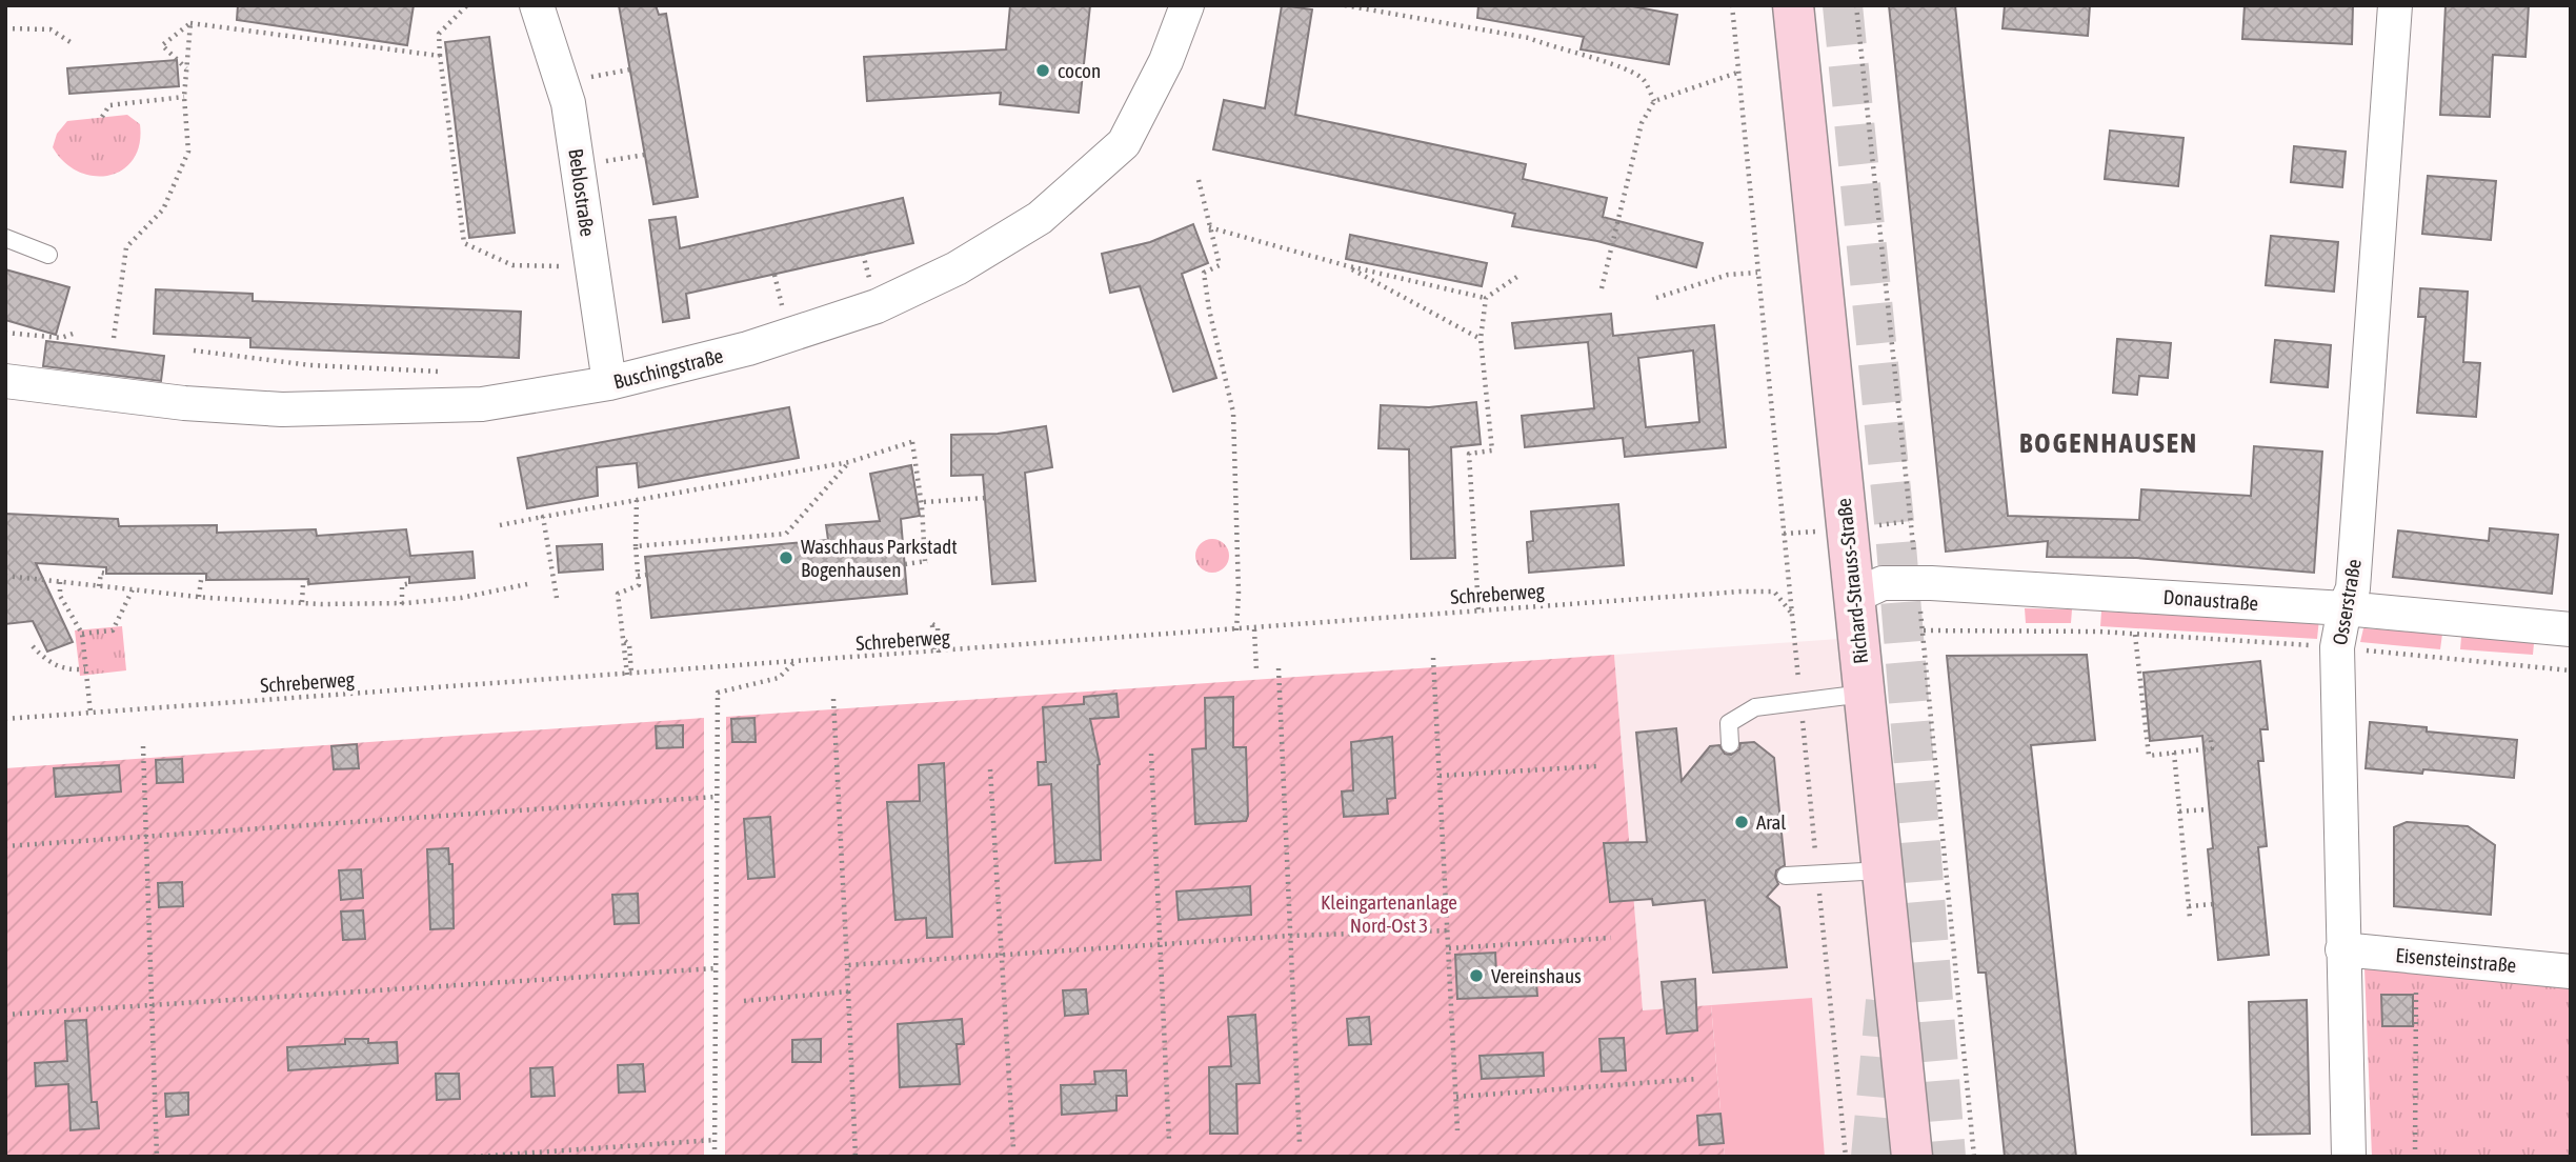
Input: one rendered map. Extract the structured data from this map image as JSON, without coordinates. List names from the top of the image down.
{
  "streets": {
    "main road": ["Richard-Strauss-Straße"],
    "street": [
      "Beblostraße",
      "Buschingstraße",
      "Donaustraße",
      "Osserstraße",
      "Eisensteinstraße"
    ],
    "path": ["Schreberweg"]
  },
  "crossings": [
    ["Beblostraße", "Buschingstraße"],
    ["Richard-Strauss-Straße", "Donaustraße"],
    ["Donaustraße", "Osserstraße"],
    ["Osserstraße", "Eisensteinstraße"]
  ],
  "districts": ["BOGENHAUSEN"],
  "parks": ["Kleingartenanlage Nord-Ost 3"],
  "places": [
    "cocon",
    "Waschhaus Parkstadt Bogenhausen",
    "Aral",
    "Vereinshaus"
  ]
}
